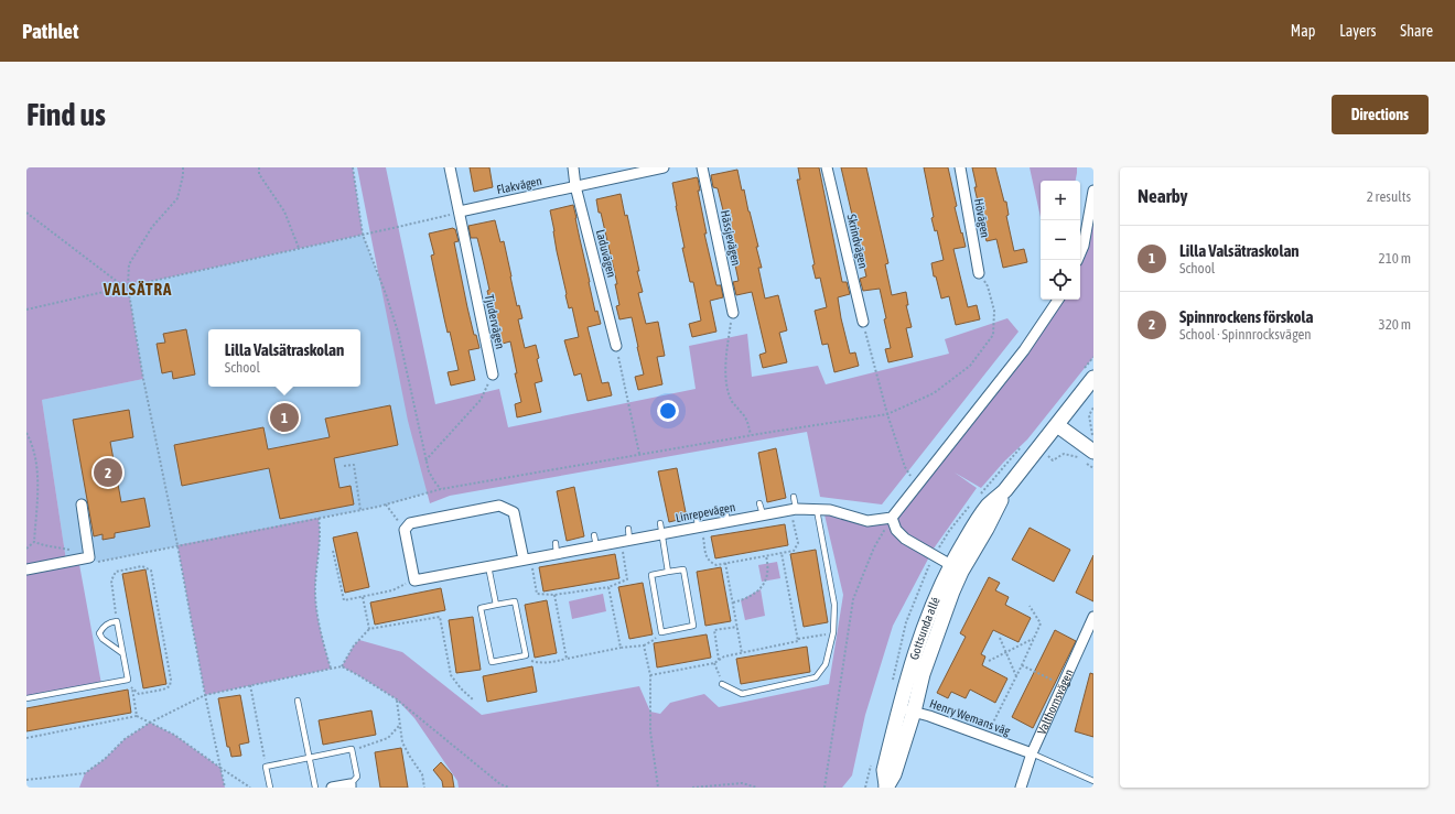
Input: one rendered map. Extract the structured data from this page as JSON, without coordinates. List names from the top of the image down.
{
  "streets": {
    "street": [
      "Flakvägen",
      "Hövägen",
      "Hässjevägen",
      "Skrindvägen",
      "Laduvägen",
      "Tjudervägen",
      "Linrepevägen",
      "Gottsunda allé",
      "Valthornsvägen",
      "Henry Wemans väg"
    ]
  },
  "crossings": [
    ["Flakvägen", "Laduvägen"],
    ["Flakvägen", "Tjudervägen"],
    ["Gottsunda allé", "Henry Wemans väg"],
    ["Valthornsvägen", "Henry Wemans väg"]
  ],
  "districts": ["VALSÄTRA"],
  "page": {
    "header": "Pathlet",
    "nav": ["Map", "Layers", "Share"],
    "buttons": "Directions",
    "title": "Find us",
    "heading": ["Nearby", "2 results"],
    "map_buttons": ["+", "−"],
    "list": [
      {
        "mark": "1",
        "name": "Lilla Valsätraskolan",
        "note": "School",
        "value": "210 m"
      },
      {
        "mark": "2",
        "name": "Spinnrockens förskola",
        "note": "School · Spinnrocksvägen",
        "value": "320 m"
      }
    ],
    "popup": ["Lilla Valsätraskolan", "School"],
    "pins": ["1", "2"]
  }
}
